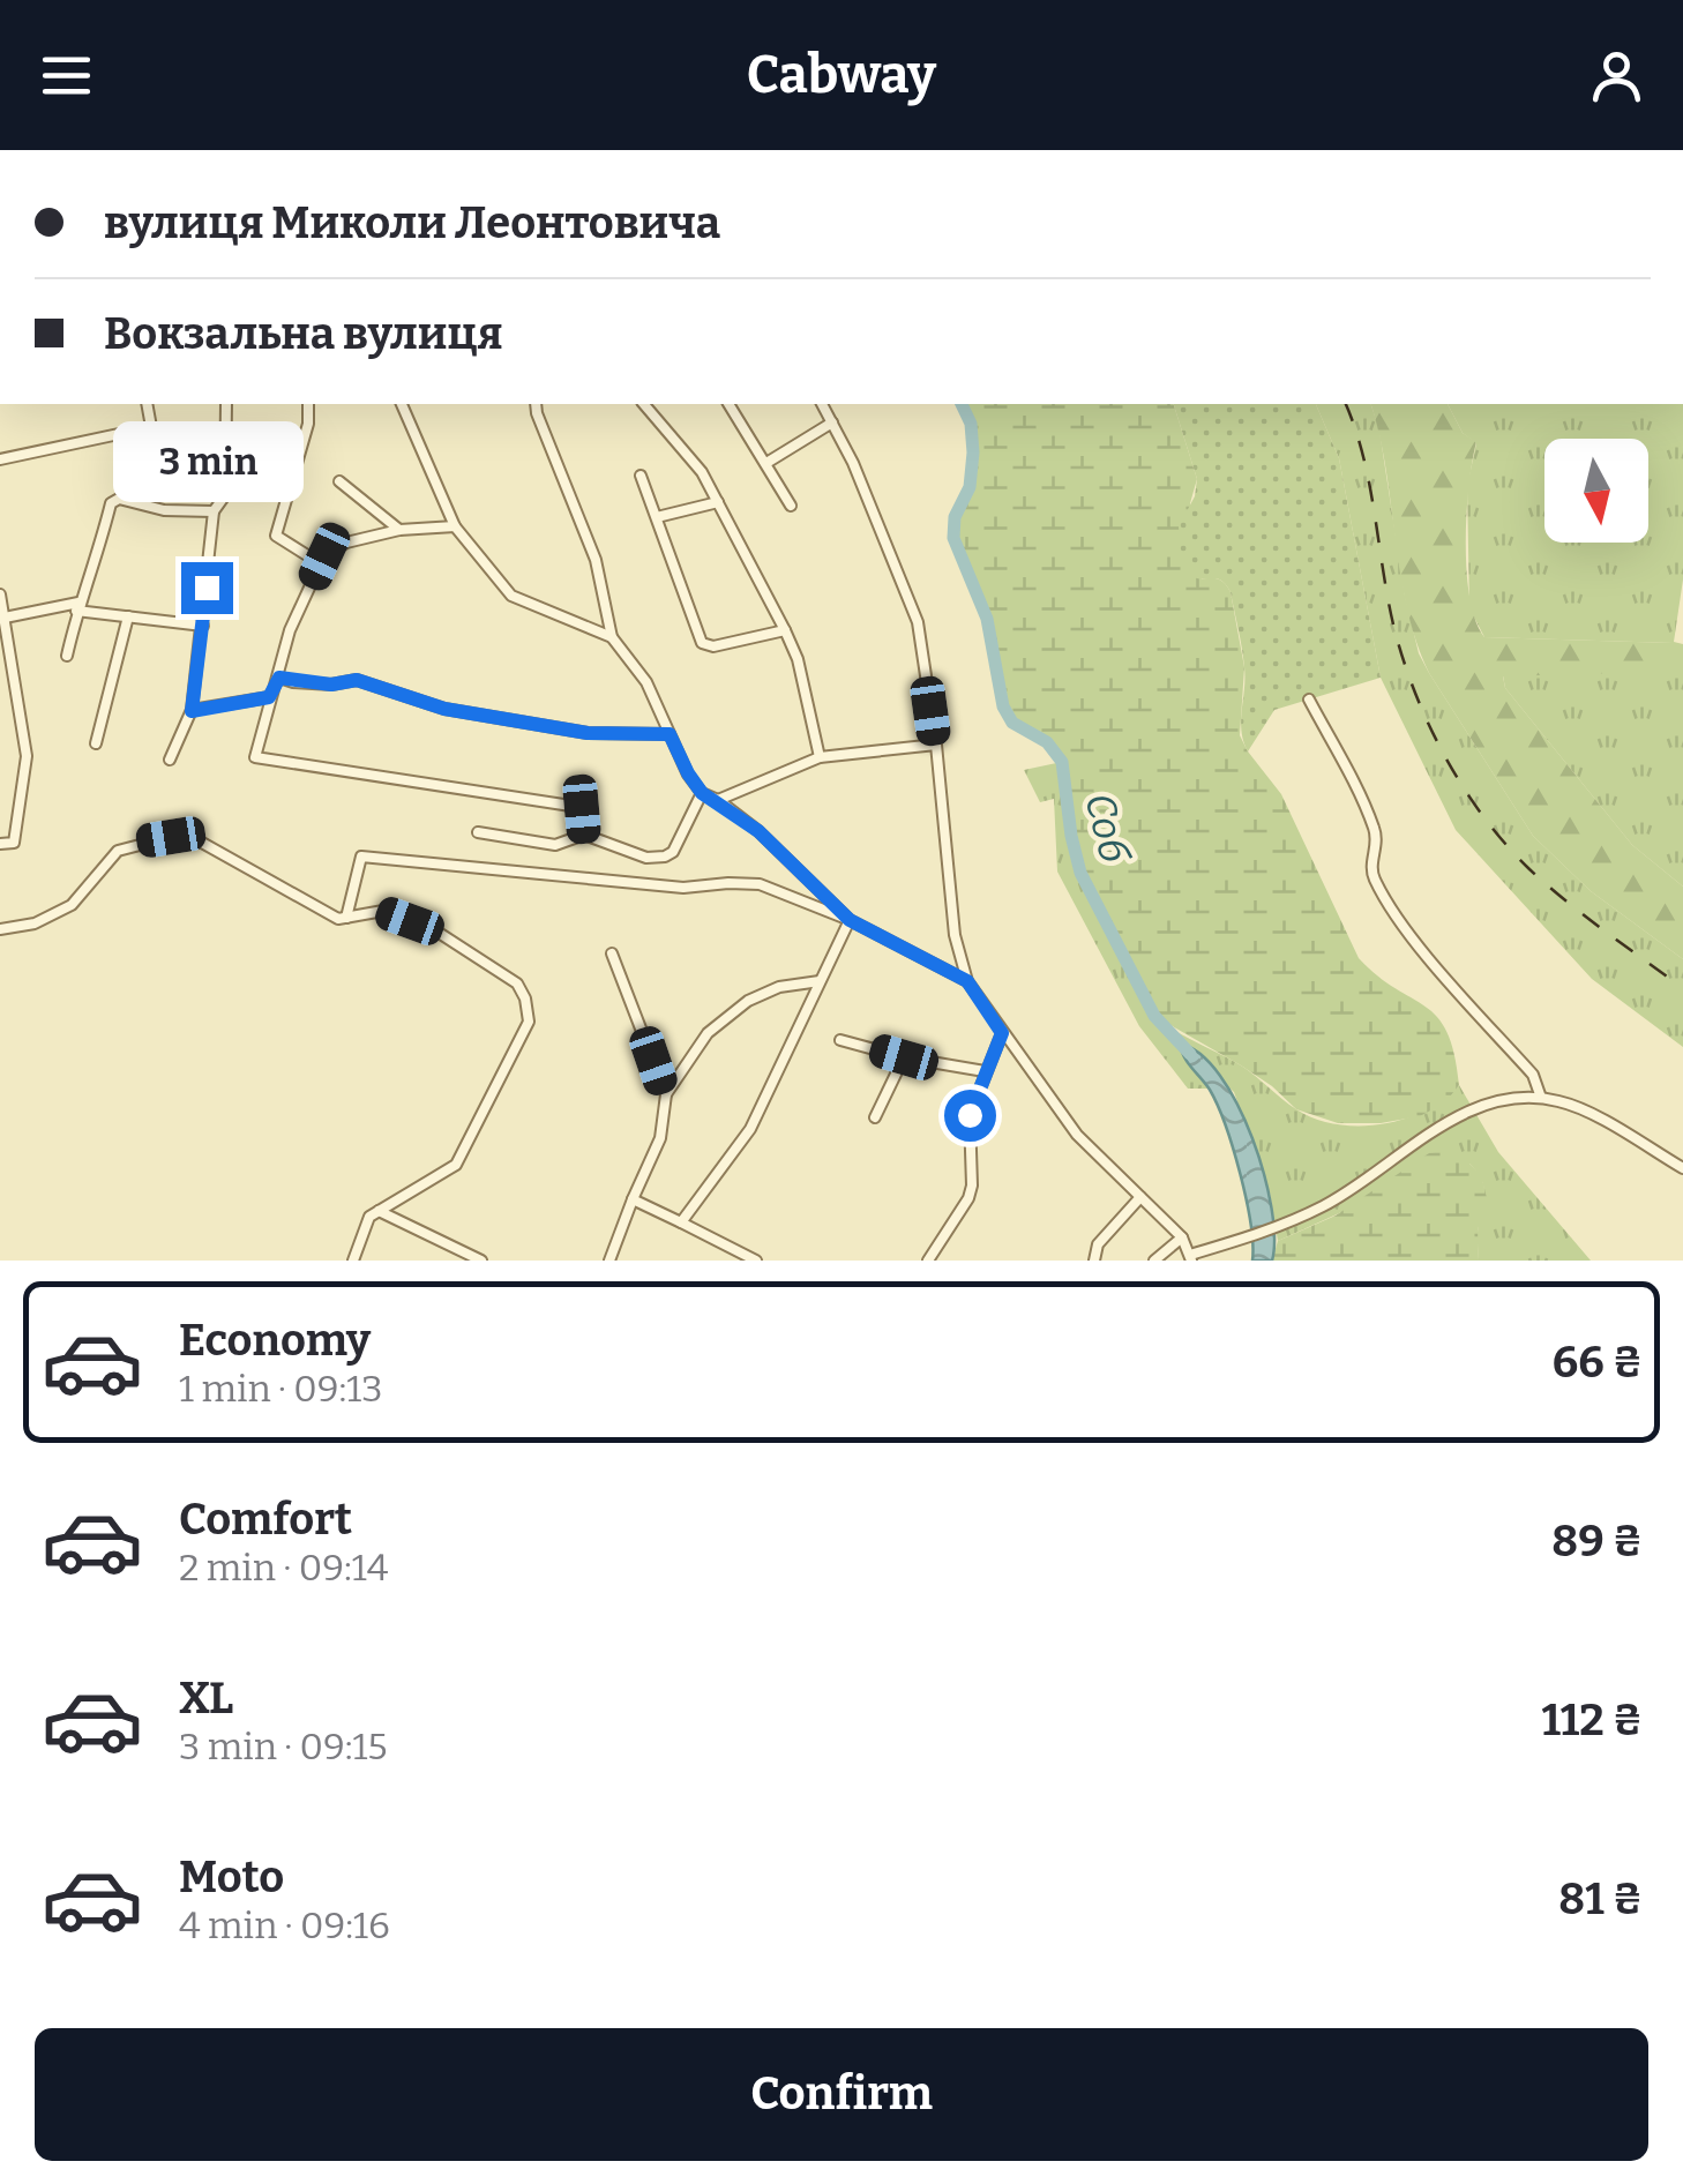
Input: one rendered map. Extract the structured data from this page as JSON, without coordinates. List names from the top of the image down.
{
  "water": ["Соб"],
  "north": "bottom",
  "page": {
    "header": "Cabway",
    "banner": ["вулиця Миколи Леонтовича", "Вокзальна вулиця"],
    "bubble": "3 min",
    "list": [
      {
        "name": "Economy",
        "note": "1 min · 09:13",
        "value": "66 ₴"
      },
      {
        "name": "Comfort",
        "note": "2 min · 09:14",
        "value": "89 ₴"
      },
      {
        "name": "XL",
        "note": "3 min · 09:15",
        "value": "112 ₴"
      },
      {
        "name": "Moto",
        "note": "4 min · 09:16",
        "value": "81 ₴"
      }
    ],
    "buttons": "Confirm"
  }
}
